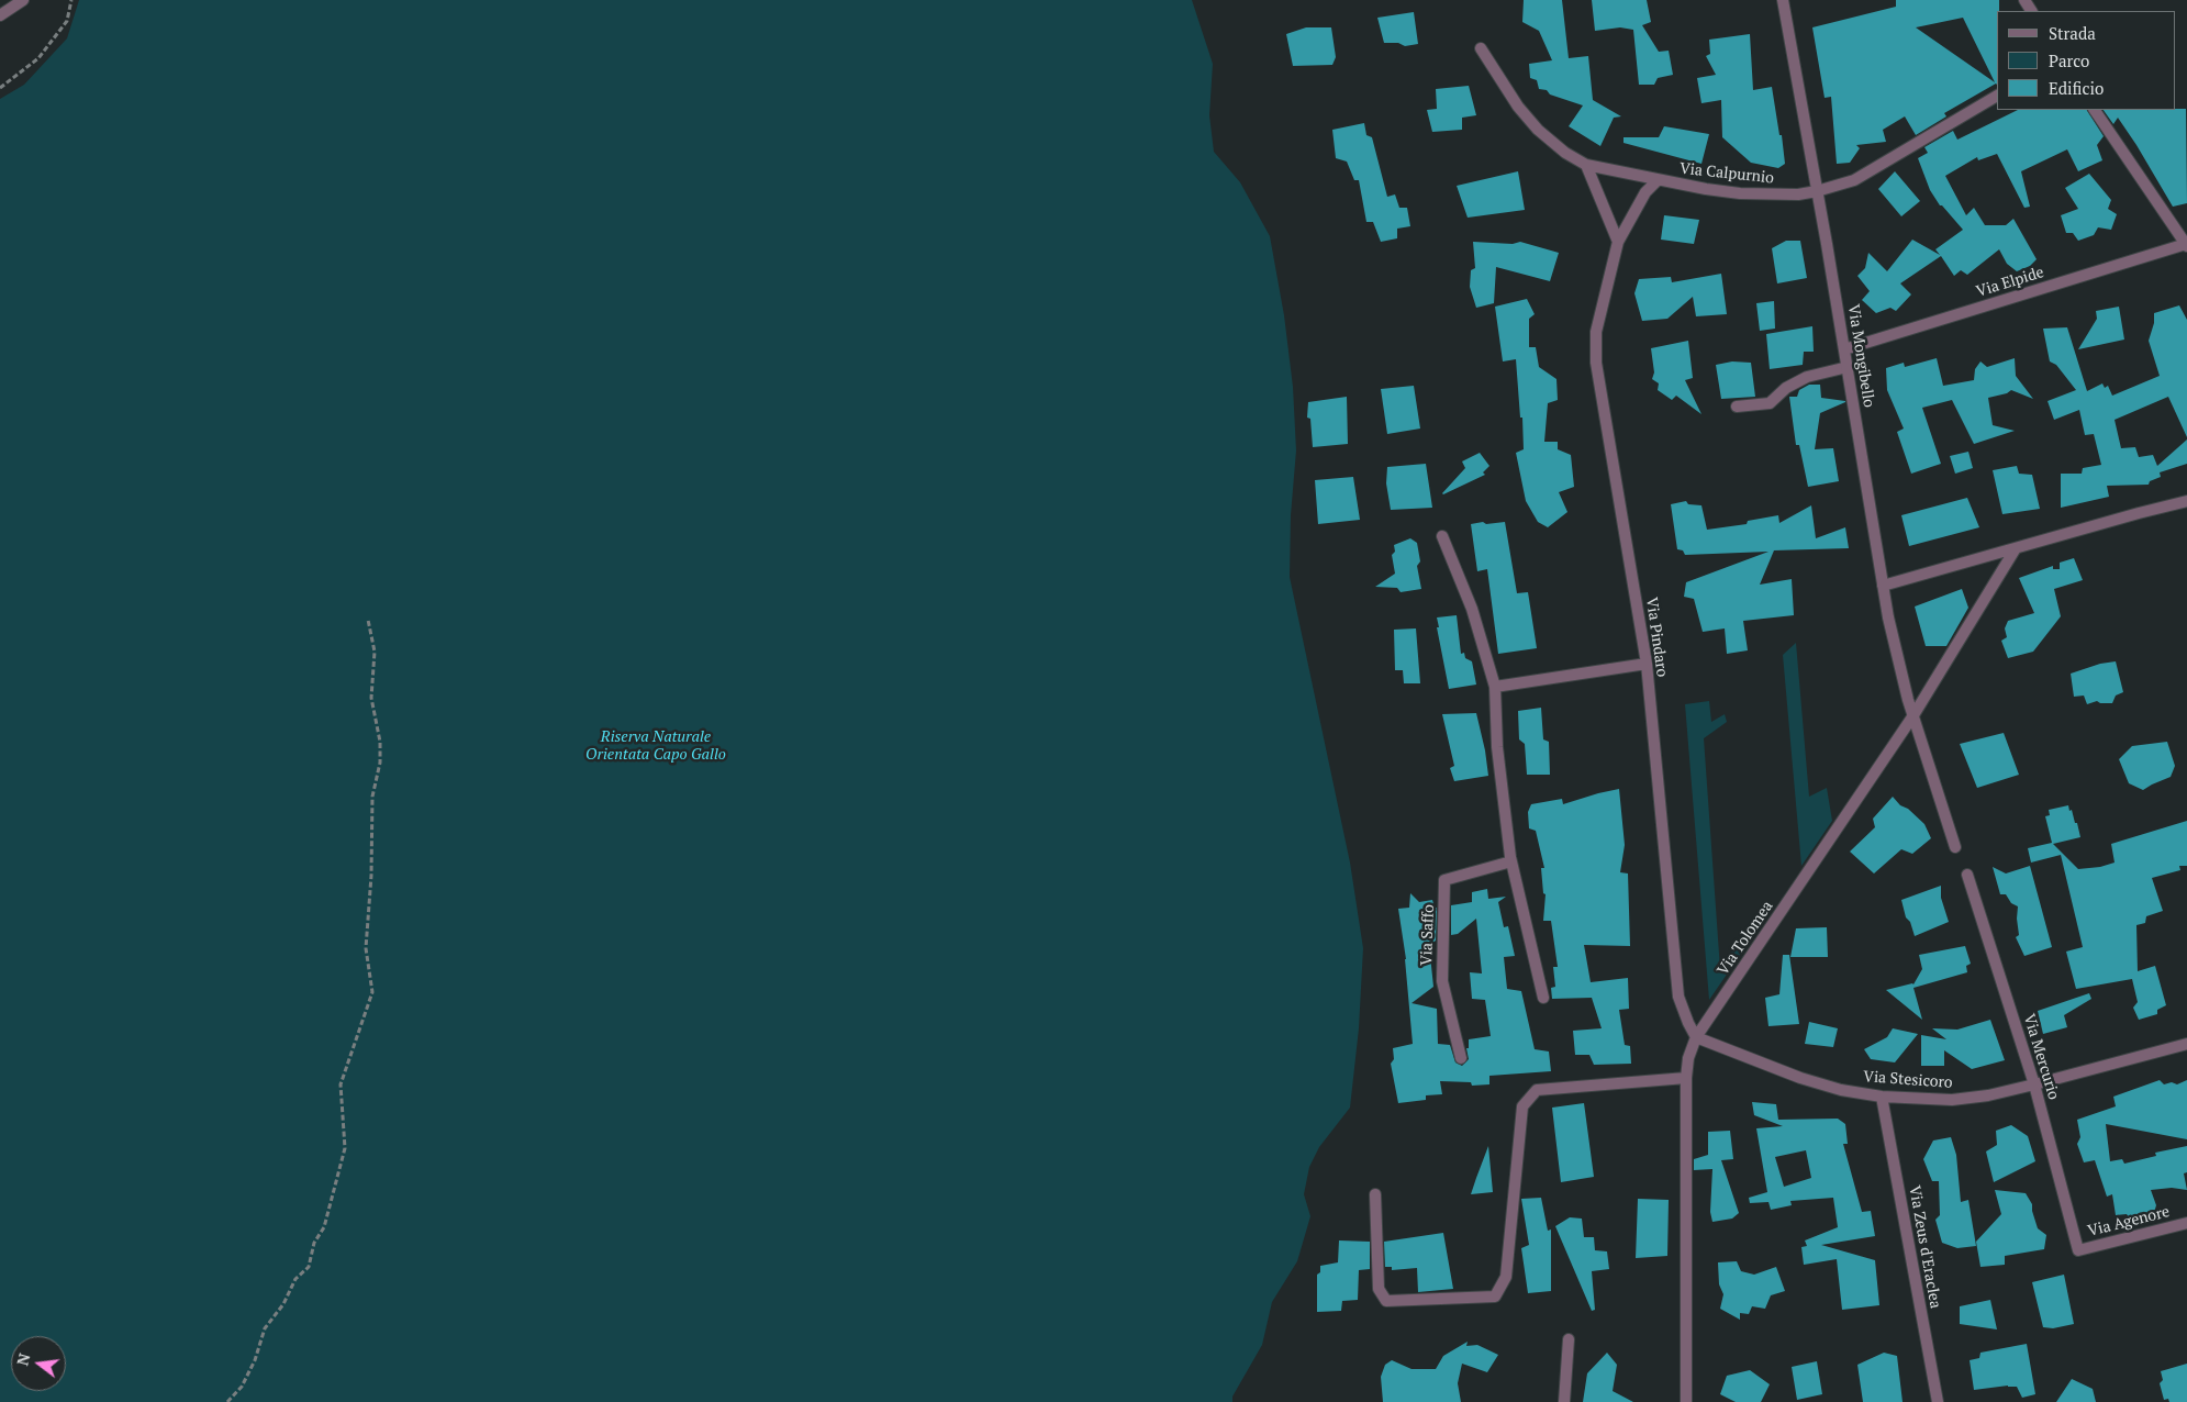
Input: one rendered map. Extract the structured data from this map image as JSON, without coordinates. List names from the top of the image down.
{
  "streets": {
    "street": [
      "Via Calpurnio",
      "Via Elpide",
      "Via Mongibello",
      "Via Pindaro",
      "Via Saffo",
      "Via Tolomea",
      "Via Mercurio",
      "Via Stesicoro",
      "Via Agenore",
      "Via Zeus d'Eraclea"
    ]
  },
  "crossings": [
    ["Via Calpurnio", "Via Mongibello"],
    ["Via Calpurnio", "Via Pindaro"],
    ["Via Elpide", "Via Mongibello"],
    ["Via Mongibello", "Via Tolomea"],
    ["Via Pindaro", "Via Tolomea"],
    ["Via Pindaro", "Via Stesicoro"],
    ["Via Tolomea", "Via Stesicoro"],
    ["Via Mercurio", "Via Stesicoro"],
    ["Via Mercurio", "Via Agenore"],
    ["Via Stesicoro", "Via Zeus d'Eraclea"]
  ],
  "parks": ["Riserva Naturale Orientata Capo Gallo"],
  "legend": ["Strada", "Parco", "Edificio"],
  "north": "left"
}
